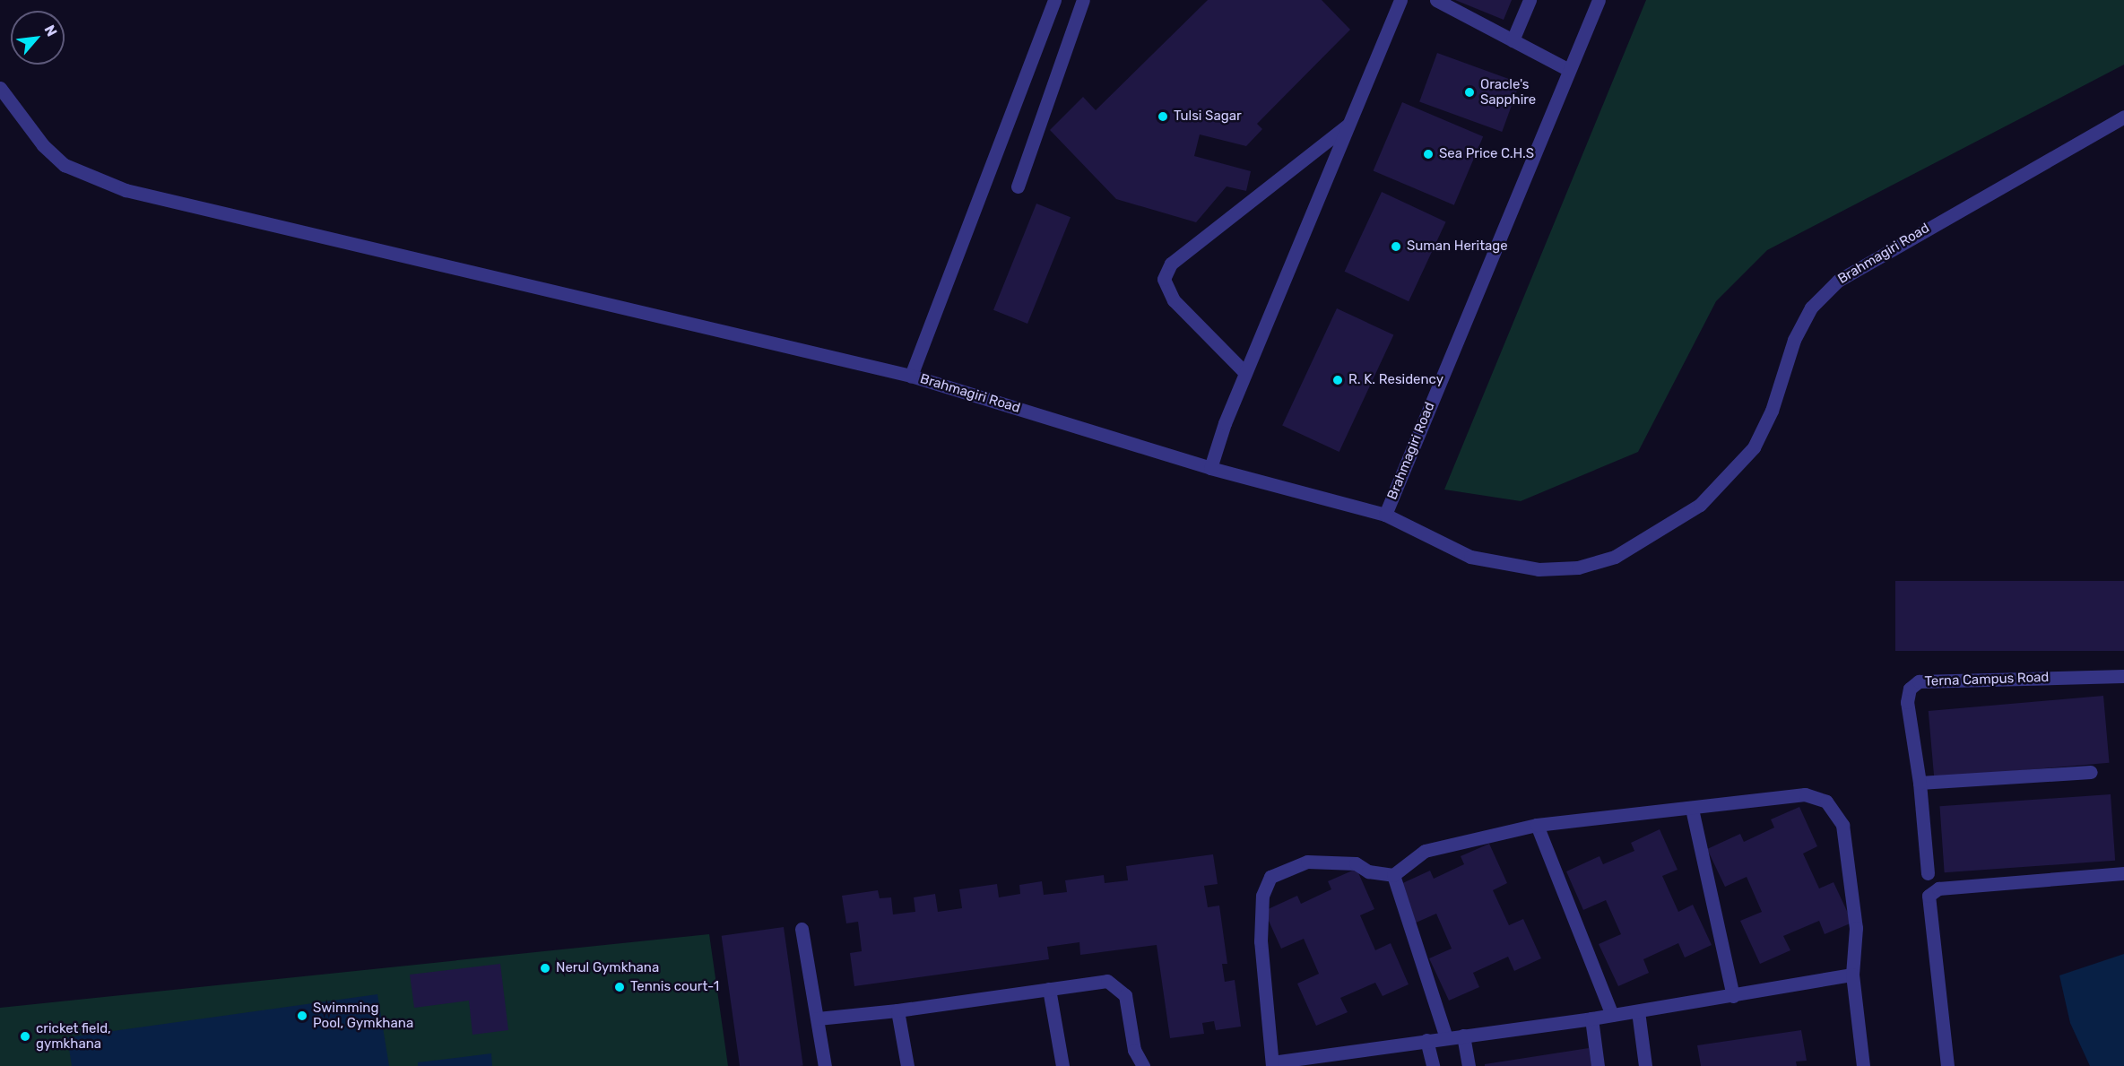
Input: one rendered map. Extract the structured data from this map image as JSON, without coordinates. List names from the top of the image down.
{
  "streets": {
    "street": ["Brahmagiri Road", "Terna Campus Road"]
  },
  "places": [
    "Oracle's Sapphire",
    "Tulsi Sagar",
    "Sea Price C.H.S",
    "Suman Heritage",
    "R. K. Residency",
    "Nerul Gymkhana",
    "Tennis court-1",
    "Swimming Pool, Gymkhana",
    "cricket field, gymkhana"
  ],
  "north": "top right"
}
